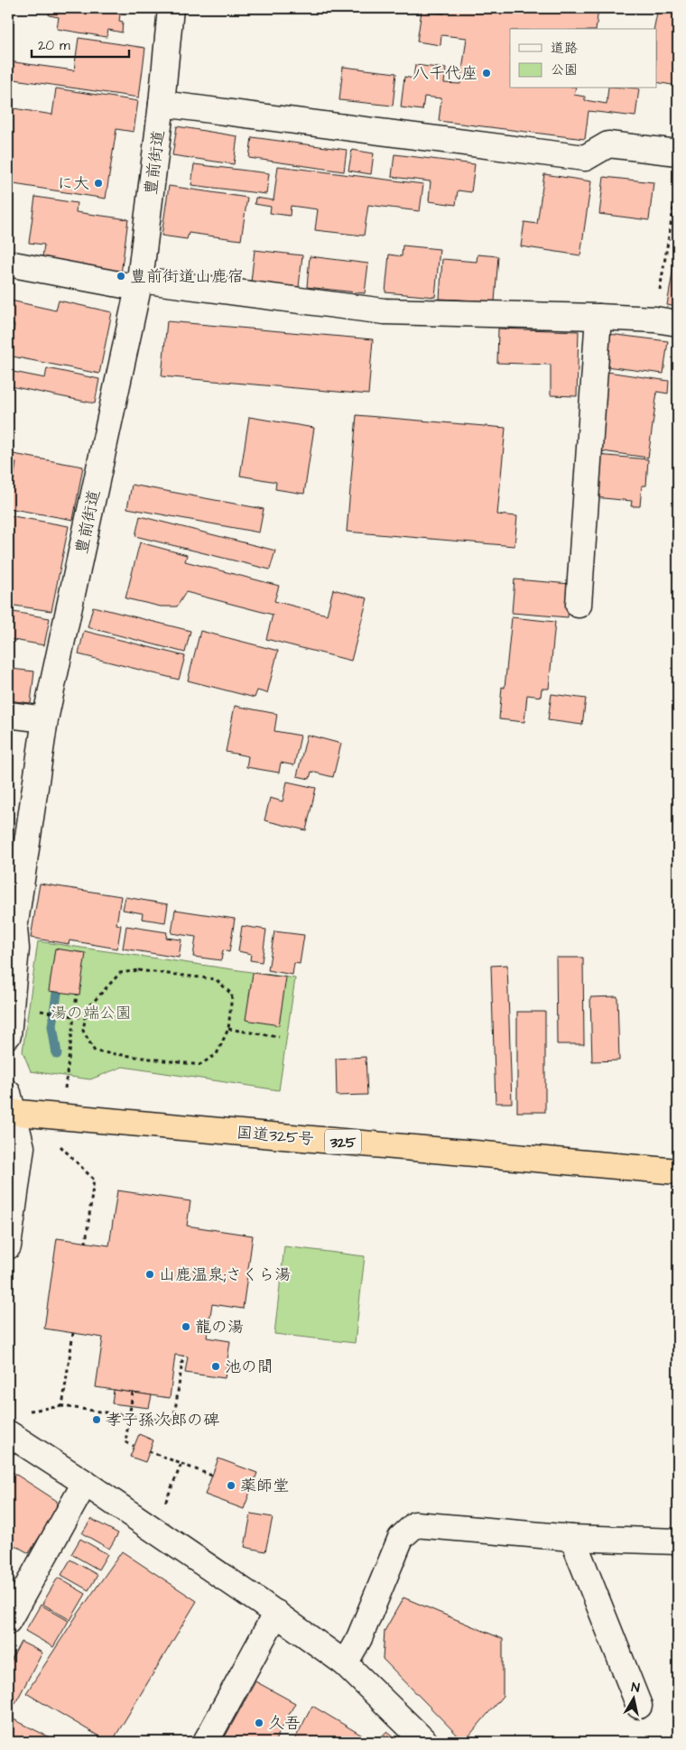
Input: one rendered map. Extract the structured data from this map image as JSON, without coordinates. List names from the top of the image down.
{
  "streets": {
    "highway": ["国道325号", "325"],
    "street": ["豊前街道"]
  },
  "parks": ["湯の端公園"],
  "places": [
    "八千代座",
    "に大",
    "豊前街道山鹿宿",
    "山鹿温泉;さくら湯",
    "龍の湯",
    "池の間",
    "孝子孫次郎の碑",
    "薬師堂",
    "久吾"
  ],
  "legend": ["道路", "公園"],
  "scale_bar": "20 m",
  "north": "top"
}
